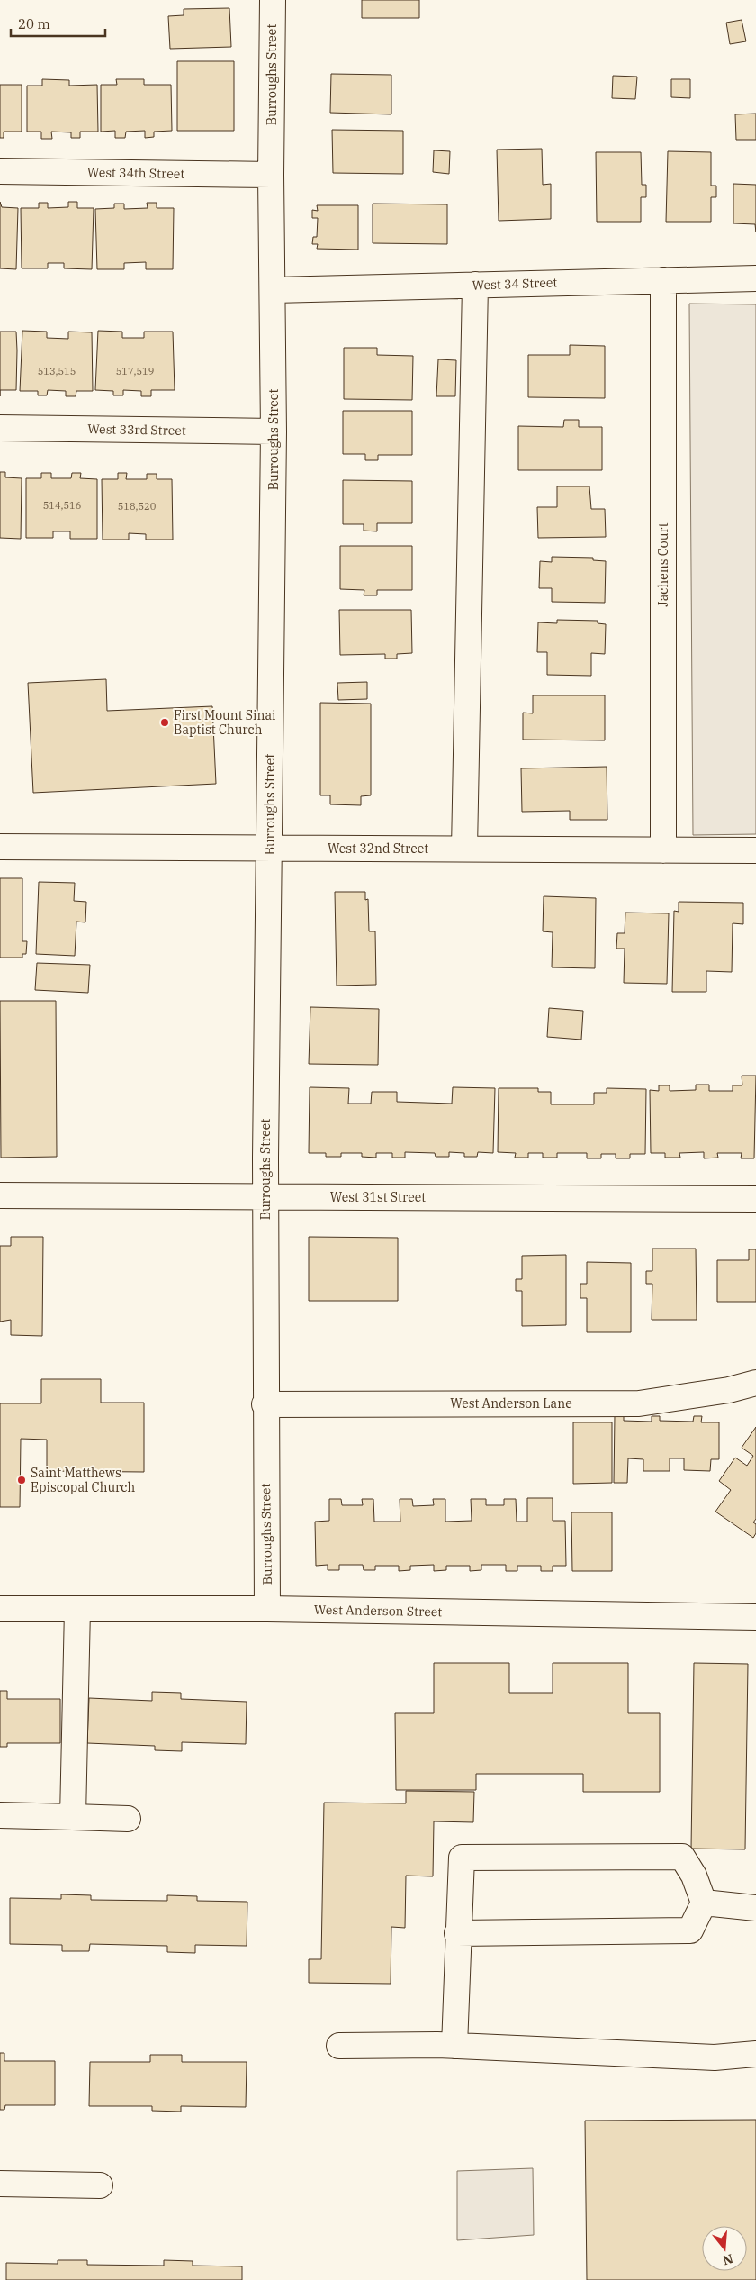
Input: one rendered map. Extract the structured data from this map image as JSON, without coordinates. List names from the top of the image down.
{
  "streets": {
    "street": [
      "Burroughs Street",
      "West 34th Street",
      "West 34 Street",
      "West 33rd Street",
      "Jachens Court",
      "West 32nd Street",
      "West 31st Street",
      "West Anderson Lane",
      "West Anderson Street"
    ]
  },
  "crossings": [
    ["Burroughs Street", "West 34th Street"],
    ["Burroughs Street", "West 34 Street"],
    ["Burroughs Street", "West 33rd Street"],
    ["Burroughs Street", "West 32nd Street"],
    ["Burroughs Street", "West 31st Street"],
    ["Burroughs Street", "West Anderson Lane"],
    ["Burroughs Street", "West Anderson Street"],
    ["West 34 Street", "Jachens Court"],
    ["Jachens Court", "West 32nd Street"]
  ],
  "places": ["First Mount Sinai Baptist Church", "Saint Matthews Episcopal Church"],
  "house_numbers": [
    "513,515",
    "517,519",
    "514,516",
    "518,520"
  ],
  "scale_bar": "20 m",
  "north": "bottom"
}
